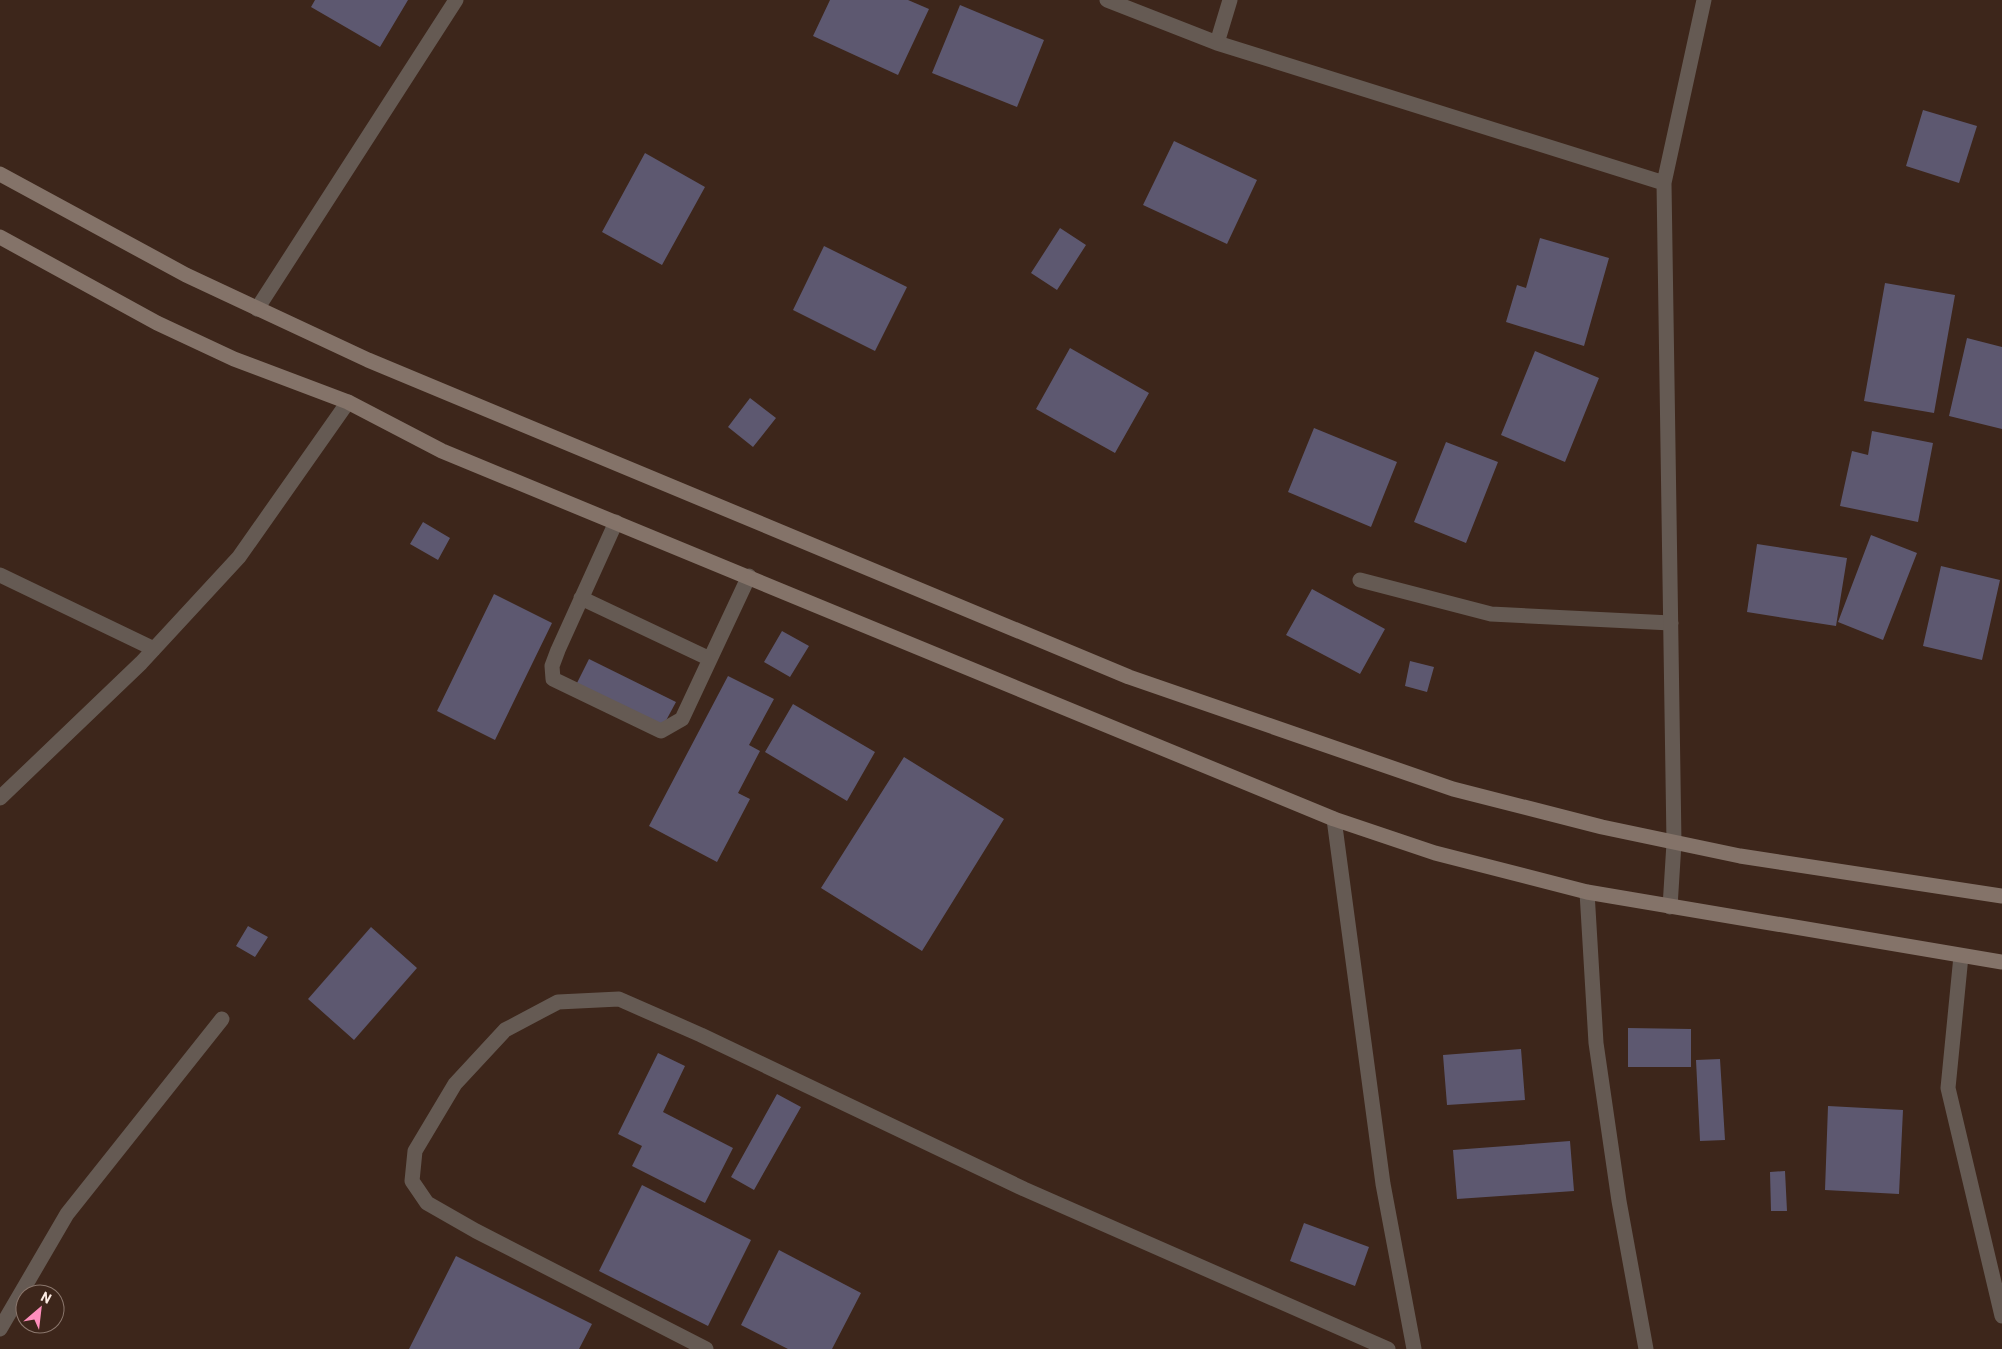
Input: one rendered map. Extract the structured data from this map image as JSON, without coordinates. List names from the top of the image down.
{
  "north": "top right"
}
